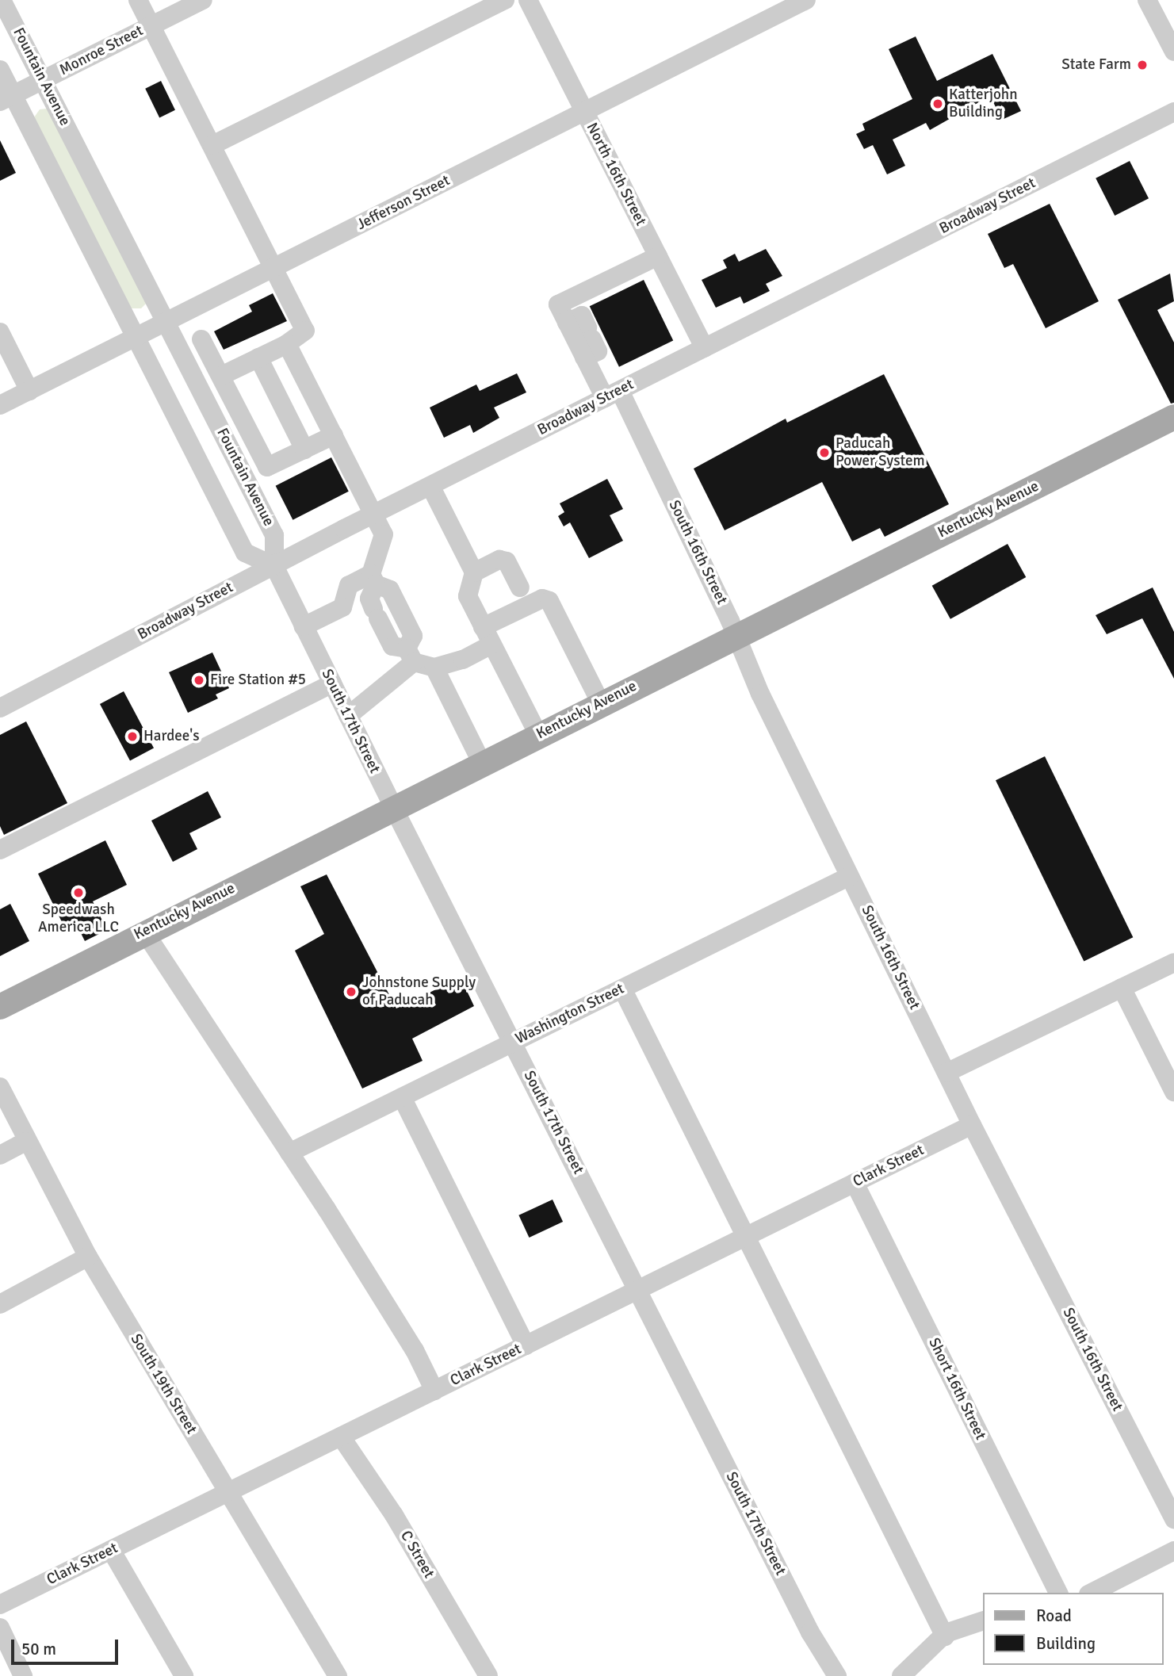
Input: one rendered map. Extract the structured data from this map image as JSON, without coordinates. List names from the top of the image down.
{
  "streets": {
    "main road": ["Kentucky Avenue"],
    "street": [
      "Monroe Street",
      "Fountain Avenue",
      "North 16th Street",
      "Jefferson Street",
      "Broadway Street",
      "South 16th Street",
      "South 17th Street",
      "Washington Street",
      "Clark Street",
      "South 19th Street",
      "Short 16th Street",
      "C Street"
    ]
  },
  "crossings": [
    ["Monroe Street", "Fountain Avenue"],
    ["Fountain Avenue", "Jefferson Street"],
    ["Fountain Avenue", "Broadway Street"],
    ["Fountain Avenue", "South 17th Street"],
    ["North 16th Street", "Jefferson Street"],
    ["North 16th Street", "Broadway Street"],
    ["Broadway Street", "South 16th Street"],
    ["Broadway Street", "South 17th Street"],
    ["Kentucky Avenue", "South 16th Street"],
    ["Kentucky Avenue", "South 17th Street"],
    ["South 16th Street", "Washington Street"],
    ["South 16th Street", "Clark Street"],
    ["South 17th Street", "Washington Street"],
    ["South 17th Street", "Clark Street"],
    ["Clark Street", "South 19th Street"],
    ["Clark Street", "Short 16th Street"],
    ["Clark Street", "C Street"]
  ],
  "places": [
    "State Farm",
    "Katterjohn Building",
    "Paducah Power System",
    "Fire Station #5",
    "Hardee's",
    "Speedwash America LLC",
    "Johnstone Supply of Paducah"
  ],
  "legend": ["Road", "Building"],
  "scale_bar": "50 m"
}
